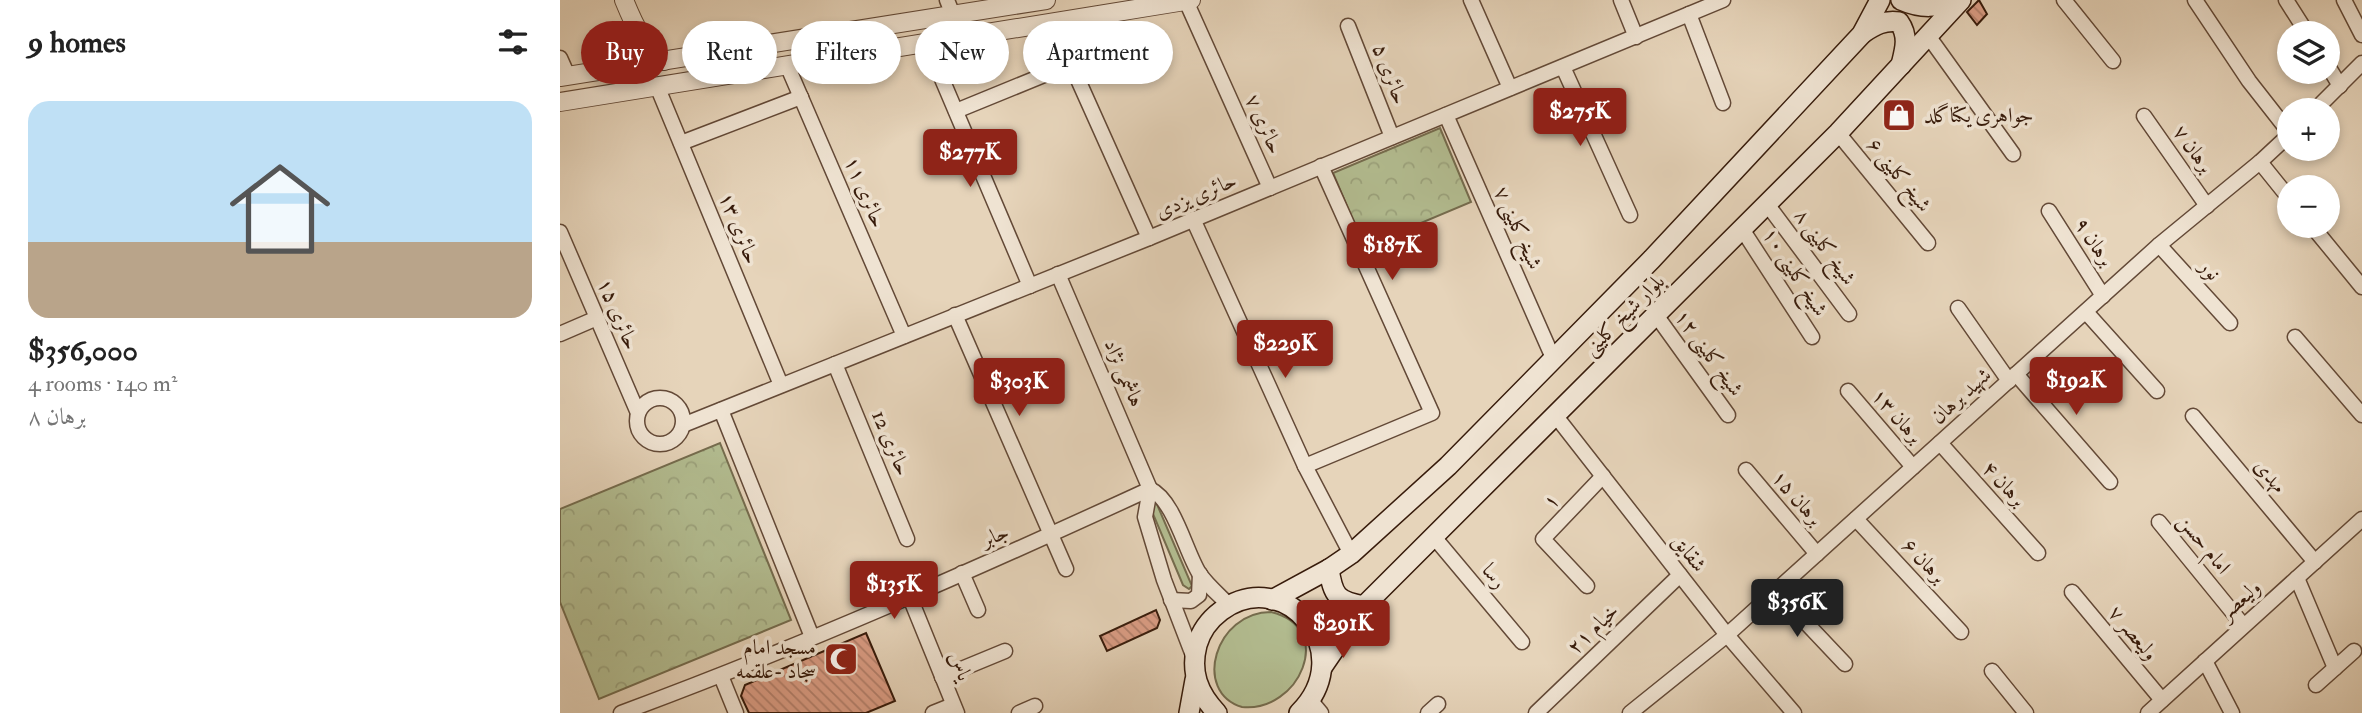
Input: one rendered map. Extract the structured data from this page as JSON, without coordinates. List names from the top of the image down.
{
  "streets": {
    "main road": ["بلوار شیخ کلینی"],
    "street": [
      "حائری ۵",
      "حائری ۷",
      "برهان ۷",
      "شیخ کلینی ۶",
      "حائری ۱۱",
      "حائری یزدی",
      "حائری ۱۳",
      "شیخ کلینی ۷",
      "برهان ۹",
      "شیخ کلینی ۸",
      "نور",
      "شیخ کلینی ۱۰",
      "حائری ۱۵",
      "شیخ کلینی ۱۲",
      "هاشمی نژاد",
      "شهید برهان",
      "برهان ۱۳",
      "حائری 12",
      "مهدی",
      "برهان ۴",
      "برهان ۱۵",
      "۱",
      "جابر",
      "امام حسن",
      "شقایق",
      "برهان ۶",
      "رسا",
      "ولیعصر",
      "خیام ۲۱",
      "ولیعصر ۷",
      "یاس"
    ]
  },
  "crossings": [
    ["حائری ۵", "حائری یزدی"],
    ["حائری ۷", "حائری یزدی"],
    ["برهان ۷", "شهید برهان"],
    ["شیخ کلینی ۶", "بلوار شیخ کلینی"],
    ["حائری ۱۱", "حائری یزدی"],
    ["حائری یزدی", "حائری ۱۳"],
    ["حائری یزدی", "شیخ کلینی ۷"],
    ["حائری یزدی", "حائری ۱۵"],
    ["حائری یزدی", "هاشمی نژاد"],
    ["حائری یزدی", "حائری 12"],
    ["شیخ کلینی ۷", "بلوار شیخ کلینی"],
    ["برهان ۹", "شهید برهان"],
    ["شیخ کلینی ۸", "بلوار شیخ کلینی"],
    ["نور", "شهید برهان"],
    ["شیخ کلینی ۱۰", "بلوار شیخ کلینی"],
    ["بلوار شیخ کلینی", "شیخ کلینی ۱۲"],
    ["بلوار شیخ کلینی", "شقایق"],
    ["بلوار شیخ کلینی", "رسا"],
    ["هاشمی نژاد", "جابر"],
    ["شهید برهان", "برهان ۱۳"],
    ["شهید برهان", "برهان ۴"],
    ["شهید برهان", "برهان ۱۵"],
    ["شهید برهان", "شقایق"],
    ["شهید برهان", "برهان ۶"],
    ["مهدی", "ولیعصر"],
    ["۱", "شقایق"],
    ["جابر", "یاس"],
    ["امام حسن", "ولیعصر"],
    ["شقایق", "خیام ۲۱"],
    ["ولیعصر", "ولیعصر ۷"]
  ],
  "places": {
    "shop": ["جواهری یکتاگلد"],
    "mosque": ["مسجد امام سجاد -علقمه"]
  },
  "page": {
    "heading": "9 homes",
    "map_buttons": ["+", "−"],
    "chip": [
      "Buy",
      "Rent",
      "Filters",
      "New",
      "Apartment"
    ],
    "list": [
      {
        "name": "$356,000",
        "note": "4 rooms · 140 m² · برهان ۸"
      }
    ],
    "price": [
      "$275K",
      "$277K",
      "$187K",
      "$229K",
      "$192K",
      "$303K",
      "$135K",
      "$356K",
      "$291K"
    ]
  }
}
